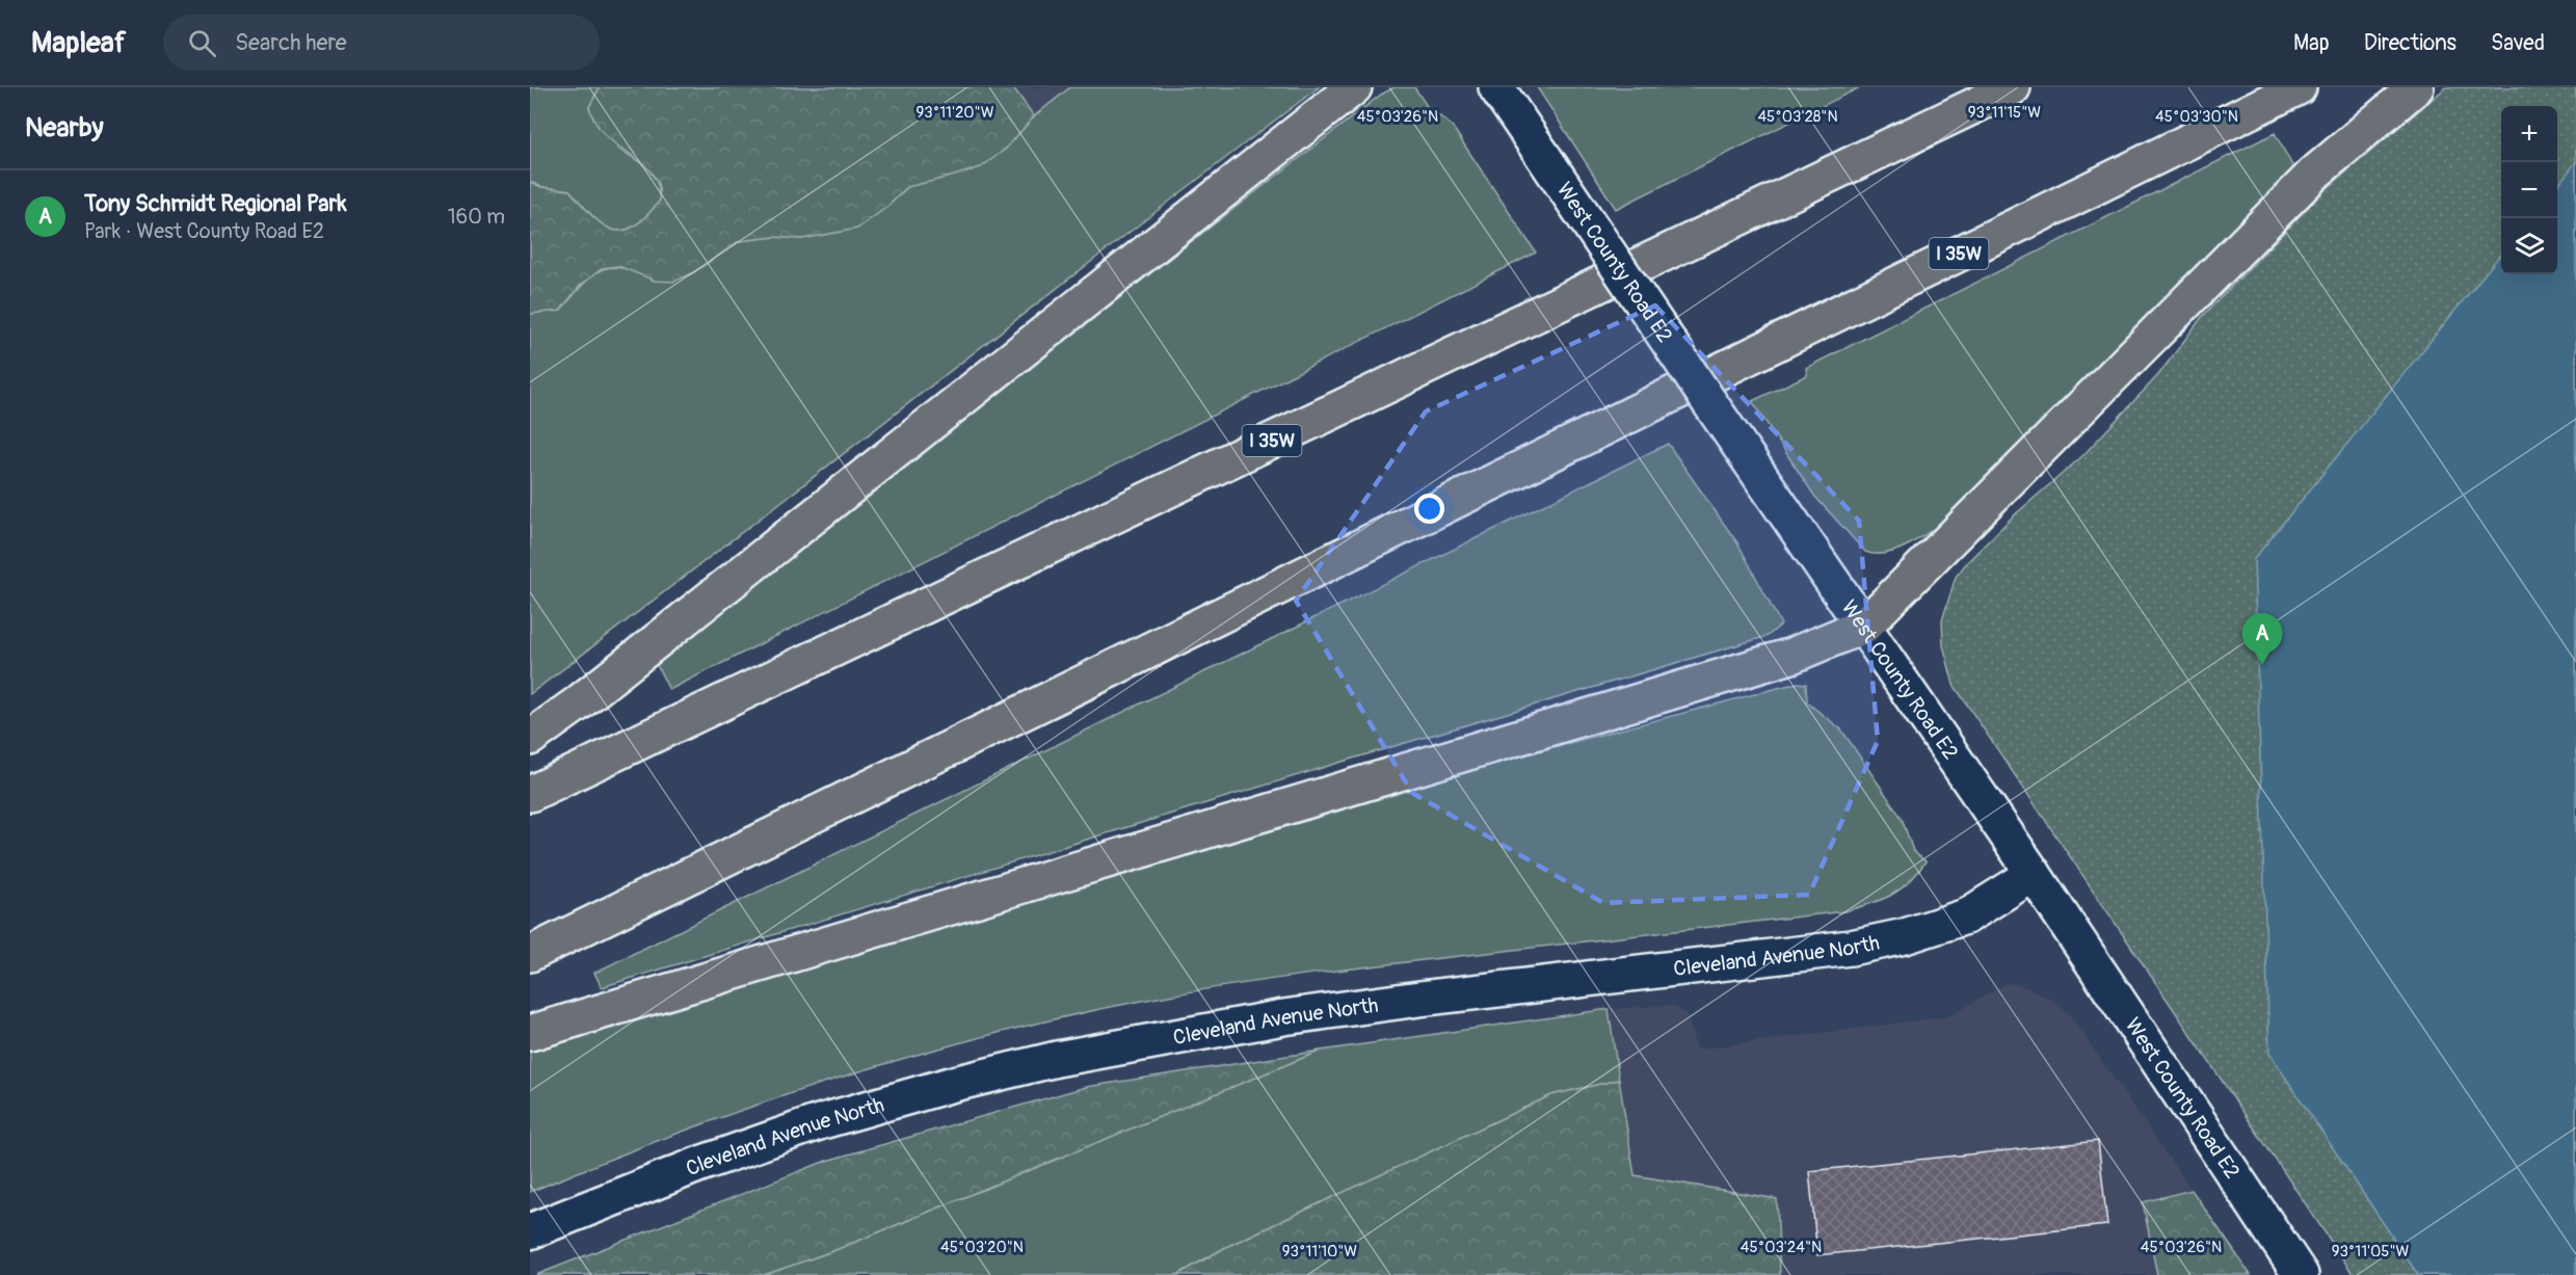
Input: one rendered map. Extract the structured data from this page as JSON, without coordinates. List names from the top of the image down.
{
  "streets": {
    "highway": ["I 35W"],
    "street": ["West County Road E2", "Cleveland Avenue North"]
  },
  "crossings": [
    ["West County Road E2", "Cleveland Avenue North"]
  ],
  "page": {
    "header": "Mapleaf",
    "search": "Search here",
    "nav": ["Map", "Directions", "Saved"],
    "heading": "Nearby",
    "map_buttons": ["+", "−"],
    "list": [
      {
        "mark": "A",
        "name": "Tony Schmidt Regional Park",
        "note": "Park · West County Road E2",
        "value": "160 m"
      }
    ],
    "pins": "A"
  },
  "coordinates": [
    "93°11'20\"W",
    "93°11'15\"W",
    "45°03'28\"N",
    "45°03'30\"N",
    "45°03'26\"N",
    "45°03'20\"N",
    "45°03'24\"N",
    "93°11'10\"W",
    "93°11'05\"W"
  ]
}
